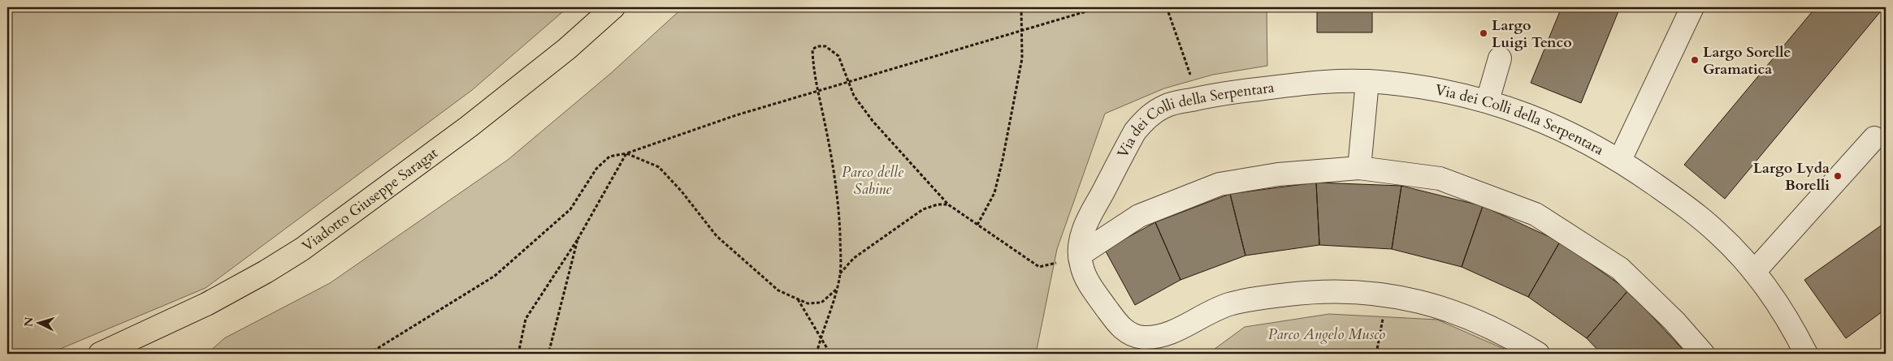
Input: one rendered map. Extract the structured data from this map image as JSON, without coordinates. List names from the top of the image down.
{
  "streets": {
    "main road": ["Viadotto Giuseppe Saragat"],
    "street": ["Via dei Colli della Serpentara"]
  },
  "parks": ["Parco delle Sabine", "Parco Angelo Musco"],
  "places": ["Largo Luigi Tenco", "Largo Sorelle Gramatica", "Largo Lyda Borelli"],
  "north": "left"
}
